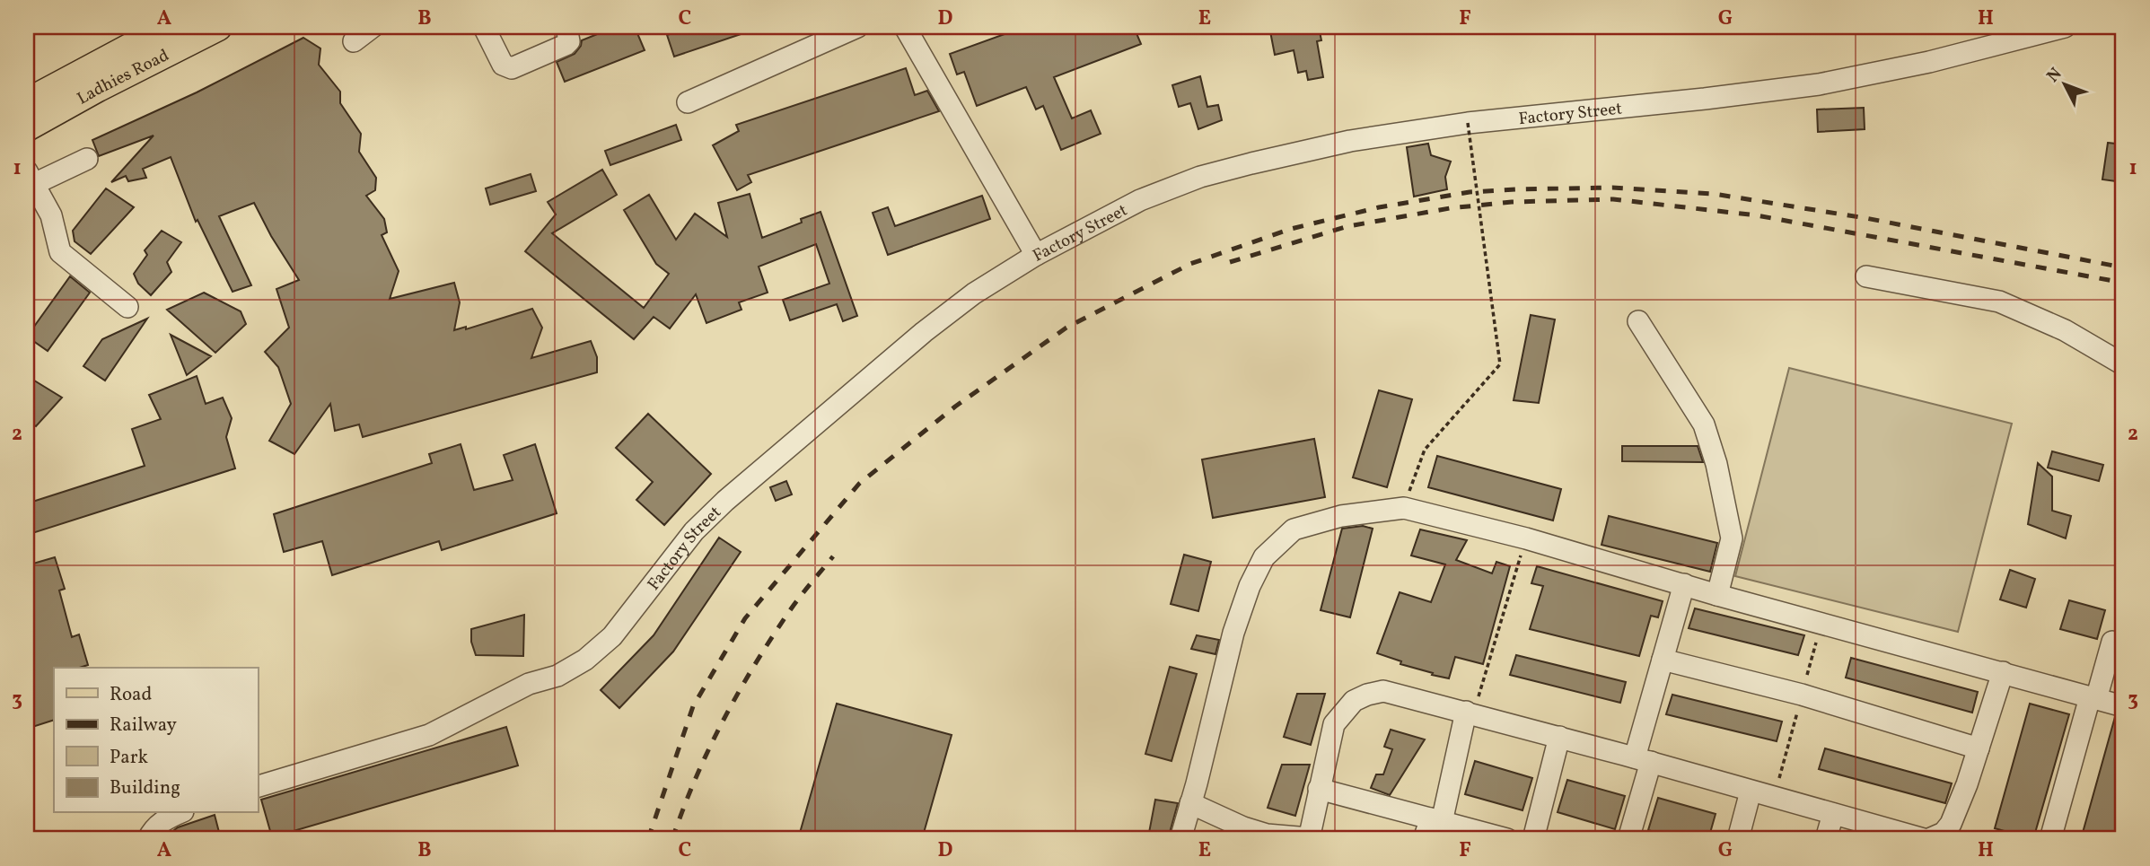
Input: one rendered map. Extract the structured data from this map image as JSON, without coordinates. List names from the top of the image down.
{
  "streets": {
    "main road": ["Ladhies Road"],
    "street": ["Factory Street"]
  },
  "legend": [
    "Road",
    "Railway",
    "Park",
    "Building"
  ],
  "north": "top left",
  "grid": {
    "columns": [
      "A",
      "B",
      "C",
      "D",
      "E",
      "F",
      "G",
      "H"
    ],
    "rows": ["1", "2", "3"]
  }
}
